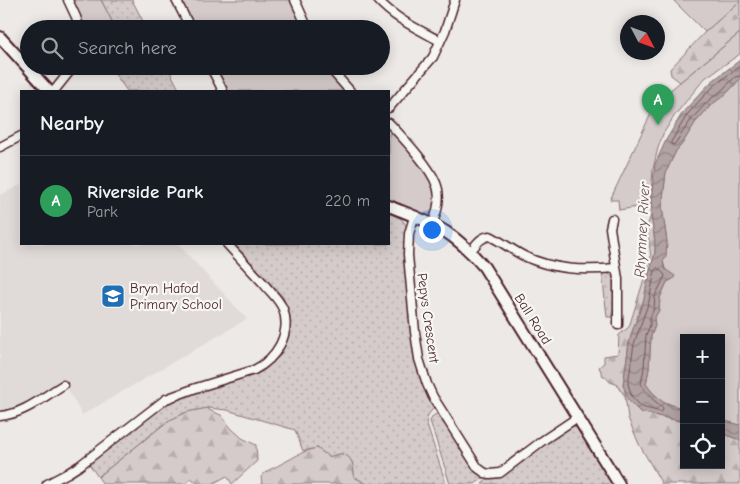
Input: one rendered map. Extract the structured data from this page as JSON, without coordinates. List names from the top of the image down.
{
  "streets": {
    "street": ["Pepys Crescent", "Ball Road"]
  },
  "crossings": [
    ["Pepys Crescent", "Ball Road"]
  ],
  "water": ["Rhymney River"],
  "places": {
    "school or university": ["Bryn Hafod Primary School"]
  },
  "north": "bottom right",
  "page": {
    "search": "Search here",
    "pins": "A",
    "heading": "Nearby",
    "list": [
      {
        "mark": "A",
        "name": "Riverside Park",
        "note": "Park",
        "value": "220 m"
      }
    ],
    "map_buttons": ["+", "−"]
  }
}
